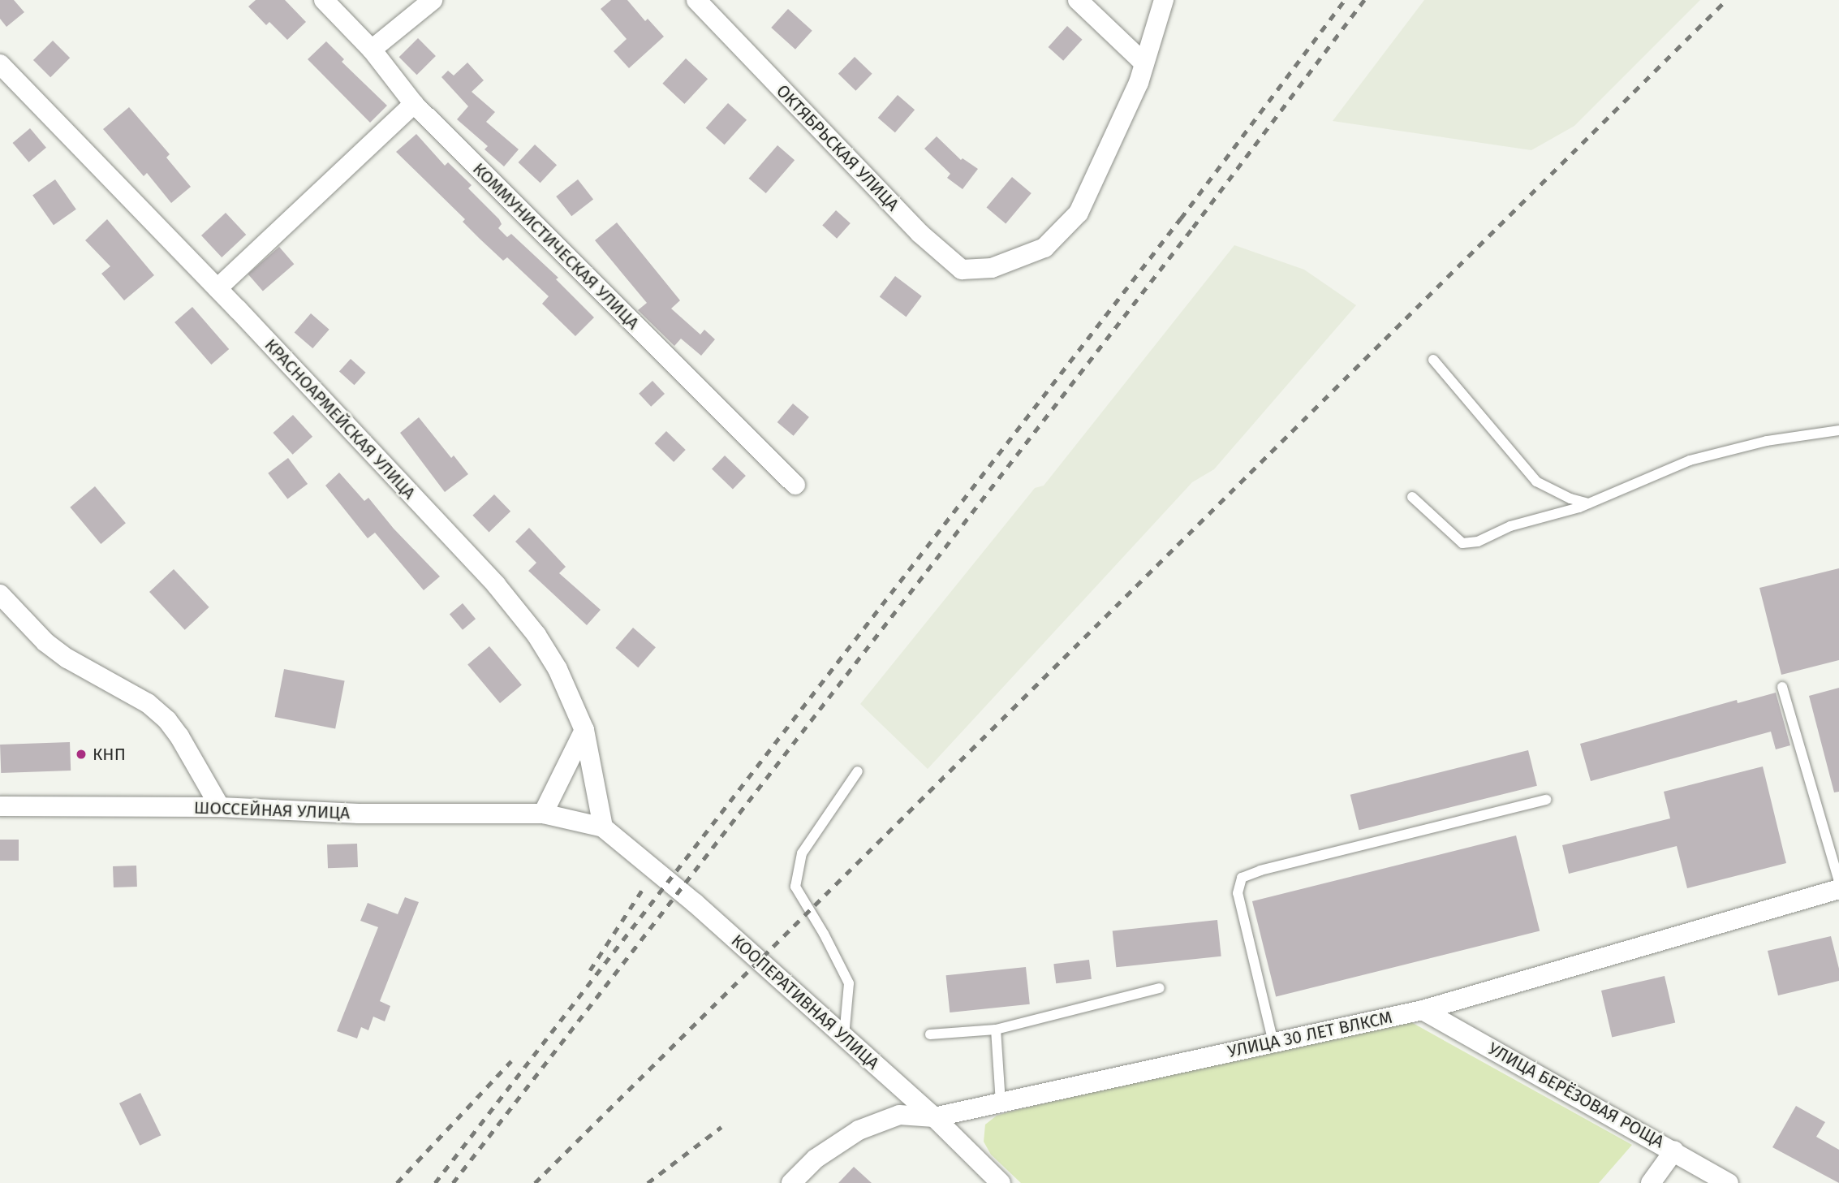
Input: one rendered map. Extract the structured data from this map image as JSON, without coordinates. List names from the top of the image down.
{
  "streets": {
    "street": [
      "ОКТЯБРЬСКАЯ УЛИЦА",
      "КОММУНИСТИЧЕСКАЯ УЛИЦА",
      "КРАСНОАРМЕЙСКАЯ УЛИЦА",
      "ШОССЕЙНАЯ УЛИЦА",
      "КООПЕРАТИВНАЯ УЛИЦА",
      "УЛИЦА 30 ЛЕТ ВЛКСМ",
      "УЛИЦА БЕРЁЗОВАЯ РОЩА"
    ]
  },
  "crossings": [
    ["ШОССЕЙНАЯ УЛИЦА", "КООПЕРАТИВНАЯ УЛИЦА"],
    ["КООПЕРАТИВНАЯ УЛИЦА", "УЛИЦА 30 ЛЕТ ВЛКСМ"],
    ["УЛИЦА 30 ЛЕТ ВЛКСМ", "УЛИЦА БЕРЁЗОВАЯ РОЩА"]
  ],
  "places": ["КНП"]
}
